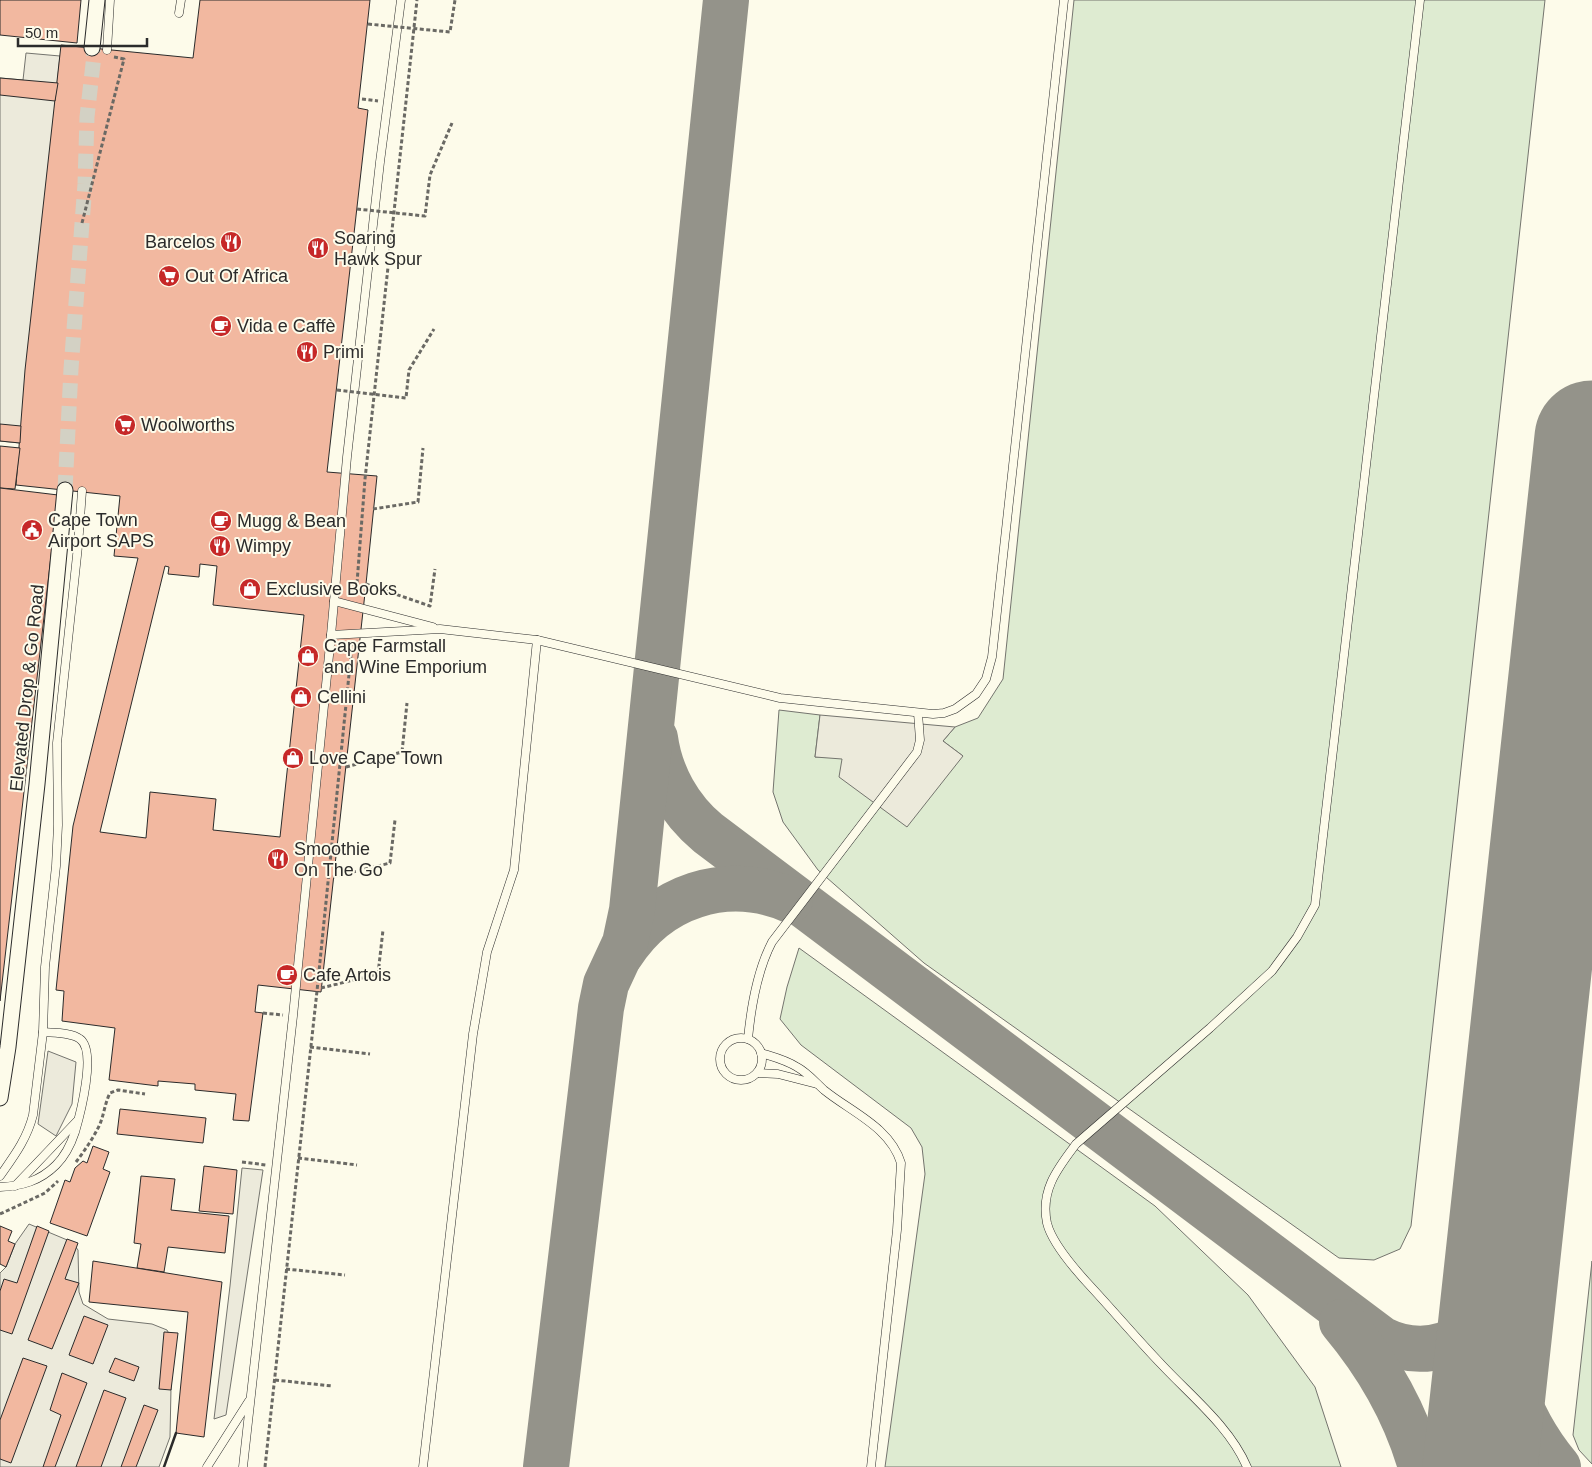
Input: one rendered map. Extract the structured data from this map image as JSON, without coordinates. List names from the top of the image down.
{
  "streets": {
    "street": ["Elevated Drop & Go Road"]
  },
  "places": {
    "restaurant": [
      "Barcelos",
      "Soaring Hawk Spur",
      "Primi",
      "Wimpy",
      "Smoothie On The Go"
    ],
    "supermarket": ["Out Of Africa", "Woolworths"],
    "cafe": ["Vida e Caffè", "Mugg & Bean", "Cafe Artois"],
    "public building": ["Cape Town Airport SAPS"],
    "shop": [
      "Exclusive Books",
      "Cape Farmstall and Wine Emporium",
      "Cellini",
      "Love Cape Town"
    ]
  },
  "scale_bar": "50 m"
}
